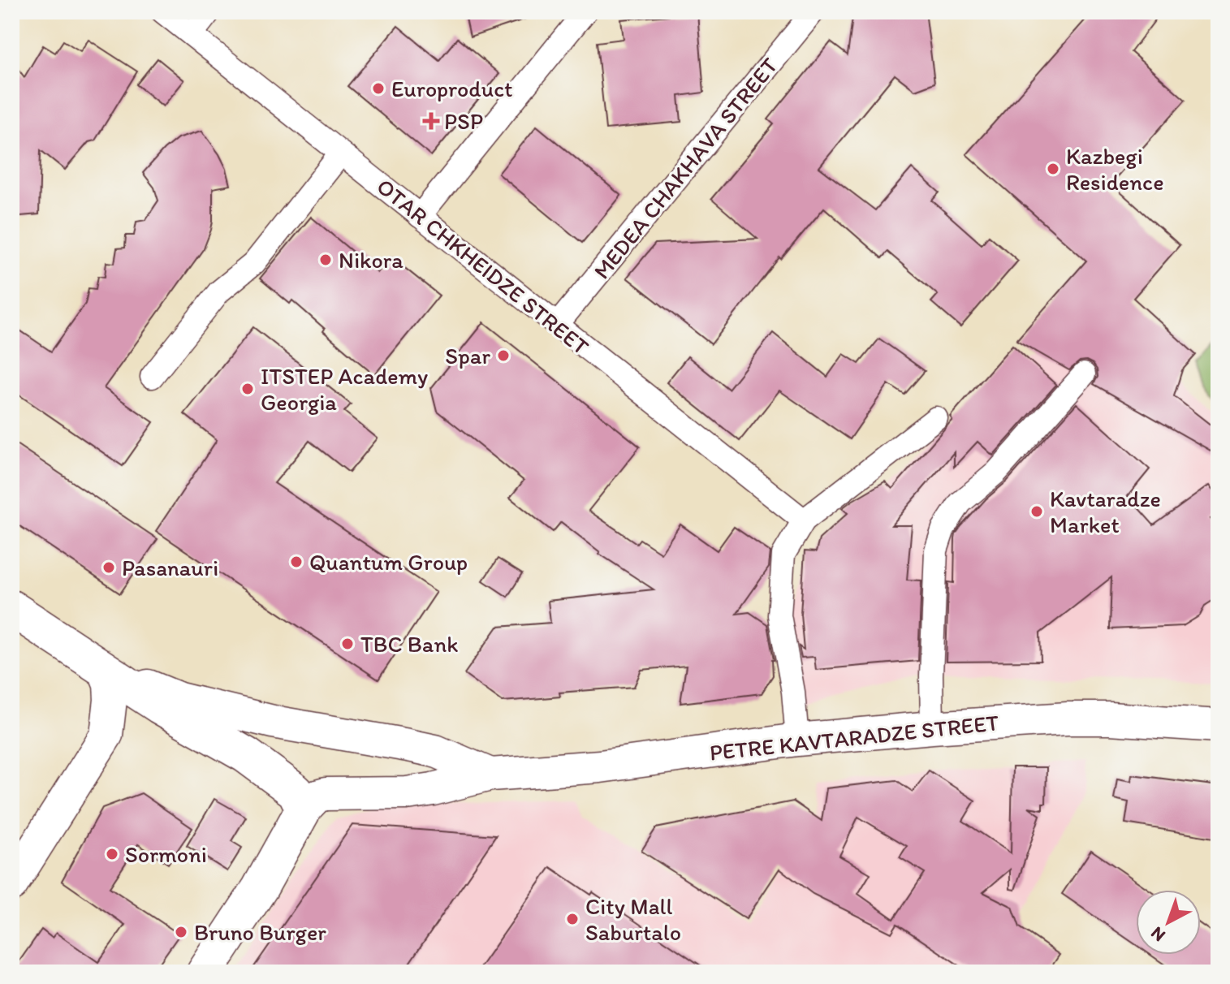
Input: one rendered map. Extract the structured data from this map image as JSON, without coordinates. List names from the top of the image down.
{
  "streets": {
    "main road": ["PETRE KAVTARADZE STREET"],
    "street": ["MEDEA CHAKHAVA STREET", "OTAR CHKHEIDZE STREET"]
  },
  "crossings": [
    ["MEDEA CHAKHAVA STREET", "OTAR CHKHEIDZE STREET"]
  ],
  "places": {
    "other": [
      "Europroduct",
      "Kazbegi Residence",
      "Nikora",
      "Spar",
      "ITSTEP Academy Georgia",
      "Kavtaradze Market",
      "Quantum Group",
      "Pasanauri",
      "TBC Bank",
      "Sormoni",
      "City Mall Saburtalo",
      "Bruno Burger"
    ],
    "health": ["PSP"]
  },
  "north": "bottom left"
}
